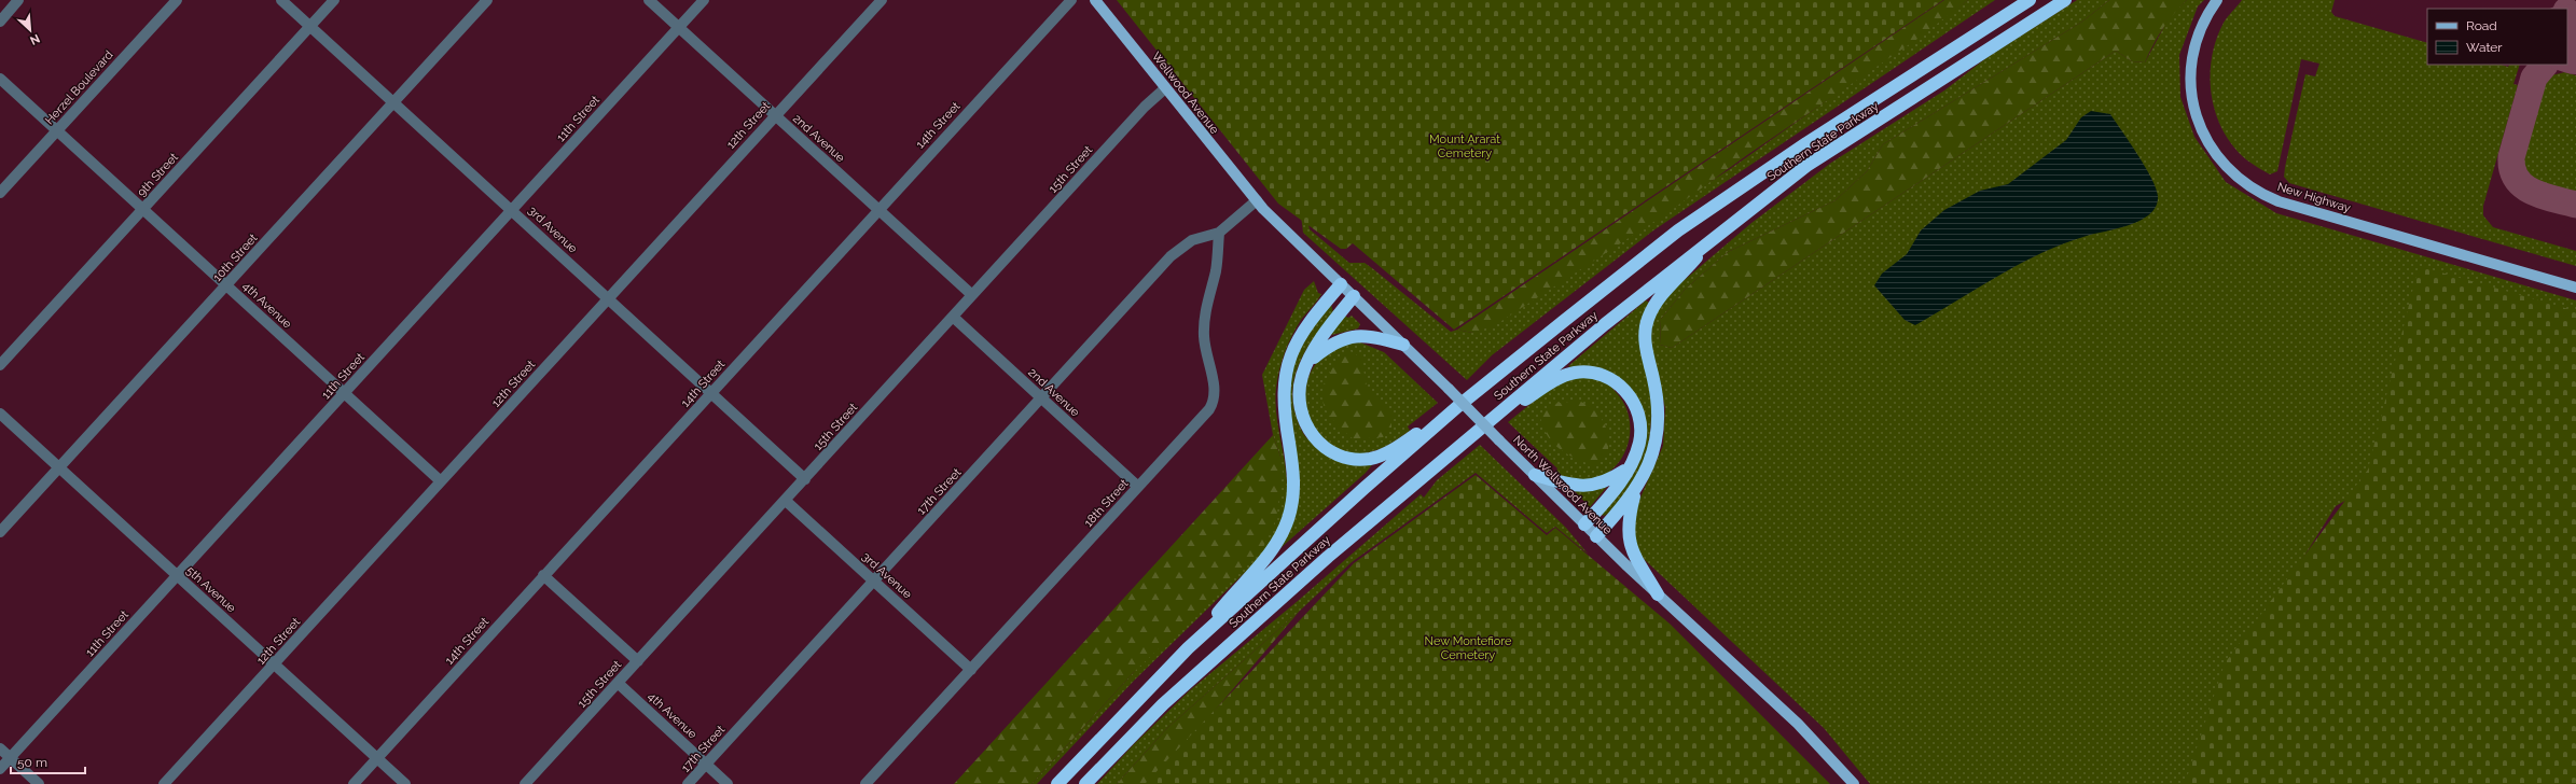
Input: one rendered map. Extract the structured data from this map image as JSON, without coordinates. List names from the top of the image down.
{
  "streets": {
    "highway": ["Southern State Parkway"],
    "main road": ["Wellwood Avenue", "New Highway", "North Wellwood Avenue"],
    "street": [
      "Herzel Boulevard",
      "11th Street",
      "12th Street",
      "14th Street",
      "2nd Avenue",
      "15th Street",
      "9th Street",
      "3rd Avenue",
      "10th Street",
      "4th Avenue",
      "17th Street",
      "18th Street",
      "5th Avenue"
    ]
  },
  "crossings": [
    ["Herzel Boulevard", "4th Avenue"],
    ["Wellwood Avenue", "15th Street"],
    ["Wellwood Avenue", "North Wellwood Avenue"],
    ["11th Street", "2nd Avenue"],
    ["11th Street", "3rd Avenue"],
    ["11th Street", "4th Avenue"],
    ["11th Street", "5th Avenue"],
    ["12th Street", "2nd Avenue"],
    ["12th Street", "3rd Avenue"],
    ["12th Street", "4th Avenue"],
    ["12th Street", "5th Avenue"],
    ["14th Street", "2nd Avenue"],
    ["14th Street", "3rd Avenue"],
    ["14th Street", "5th Avenue"],
    ["2nd Avenue", "15th Street"],
    ["2nd Avenue", "17th Street"],
    ["2nd Avenue", "18th Street"],
    ["15th Street", "3rd Avenue"],
    ["15th Street", "4th Avenue"],
    ["9th Street", "3rd Avenue"],
    ["9th Street", "4th Avenue"],
    ["3rd Avenue", "10th Street"],
    ["3rd Avenue", "17th Street"],
    ["3rd Avenue", "18th Street"],
    ["10th Street", "4th Avenue"],
    ["10th Street", "5th Avenue"],
    ["4th Avenue", "17th Street"],
    ["17th Street", "18th Street"]
  ],
  "parks": ["Mount Ararat Cemetery", "New Montefiore Cemetery"],
  "legend": ["Road", "Water"],
  "scale_bar": "50 m",
  "north": "bottom right"
}
